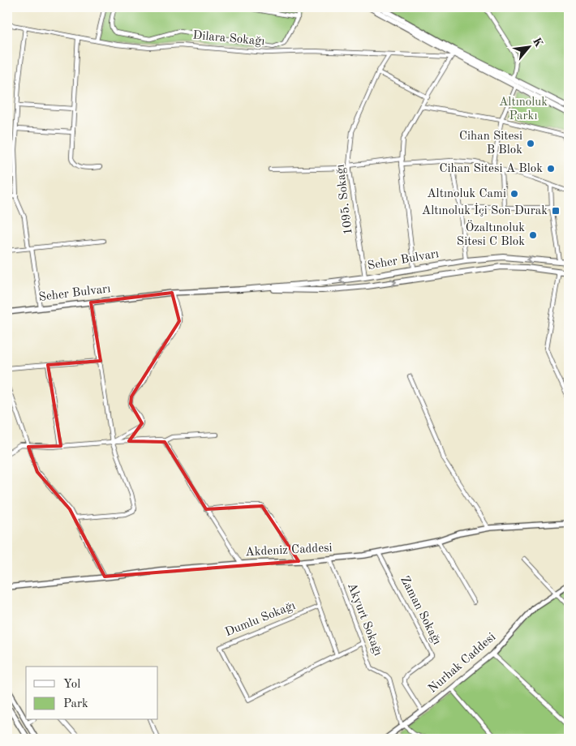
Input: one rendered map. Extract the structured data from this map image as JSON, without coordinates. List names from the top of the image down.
{
  "streets": {
    "main road": ["Seher Bulvarı"],
    "street": [
      "Dilara Sokağı",
      "1095. Sokağı",
      "Akdeniz Caddesi",
      "Zaman Sokağı",
      "Dumlu Sokağı",
      "Akyurt Sokağı",
      "Nurhak Caddesi"
    ]
  },
  "crossings": [
    ["Dilara Sokağı", "1095. Sokağı"],
    ["1095. Sokağı", "Seher Bulvarı"],
    ["Akdeniz Caddesi", "Zaman Sokağı"],
    ["Akdeniz Caddesi", "Akyurt Sokağı"],
    ["Zaman Sokağı", "Nurhak Caddesi"],
    ["Dumlu Sokağı", "Akyurt Sokağı"],
    ["Akyurt Sokağı", "Nurhak Caddesi"]
  ],
  "parks": ["Altınoluk Parkı"],
  "places": {
    "other": [
      "Cihan Sitesi B Blok",
      "Cihan Sitesi A Blok",
      "Altınoluk Cami",
      "Özaltınoluk Sitesi C Blok"
    ],
    "transit": ["Altınoluk İçi Son Durak"]
  },
  "legend": ["Yol", "Park"],
  "north": "top right"
}
